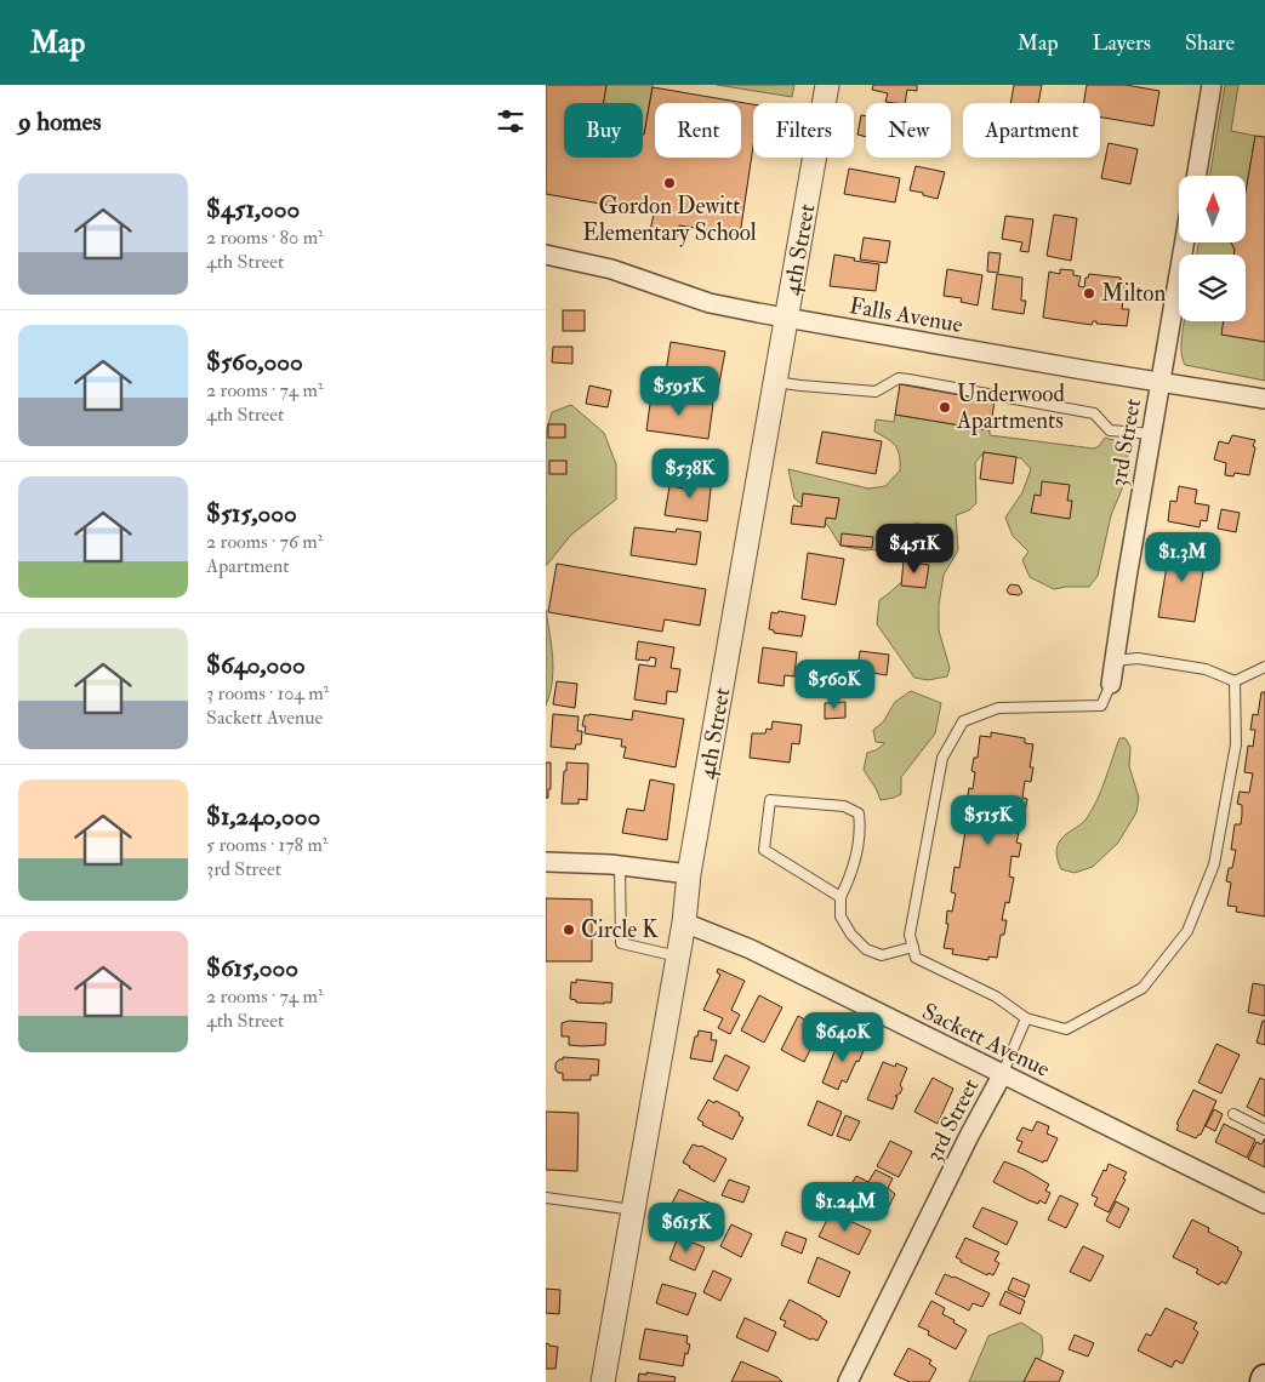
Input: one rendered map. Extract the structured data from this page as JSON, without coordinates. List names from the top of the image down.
{
  "streets": {
    "street": [
      "4th Street",
      "Falls Avenue",
      "3rd Street",
      "Sackett Avenue"
    ]
  },
  "crossings": [
    ["4th Street", "Falls Avenue"],
    ["4th Street", "Sackett Avenue"],
    ["Falls Avenue", "3rd Street"],
    ["3rd Street", "Sackett Avenue"]
  ],
  "places": [
    "Gordon Dewitt Elementary School",
    "Milton",
    "Underwood Apartments",
    "Circle K"
  ],
  "north": "top",
  "page": {
    "header": "Map",
    "nav": ["Map", "Layers", "Share"],
    "heading": "9 homes",
    "chip": [
      "Buy",
      "Rent",
      "Filters",
      "New",
      "Apartment"
    ],
    "list": [
      {
        "name": "$451,000",
        "note": "2 rooms · 80 m² · 4th Street"
      },
      {
        "name": "$560,000",
        "note": "2 rooms · 74 m² · 4th Street"
      },
      {
        "name": "$515,000",
        "note": "2 rooms · 76 m² · Apartment"
      },
      {
        "name": "$640,000",
        "note": "3 rooms · 104 m² · Sackett Avenue"
      },
      {
        "name": "$1,240,000",
        "note": "5 rooms · 178 m² · 3rd Street"
      },
      {
        "name": "$615,000",
        "note": "2 rooms · 74 m² · 4th Street"
      }
    ],
    "price": [
      "$595K",
      "$538K",
      "$451K",
      "$1.3M",
      "$560K",
      "$515K",
      "$640K",
      "$1.24M",
      "$615K"
    ]
  }
}
